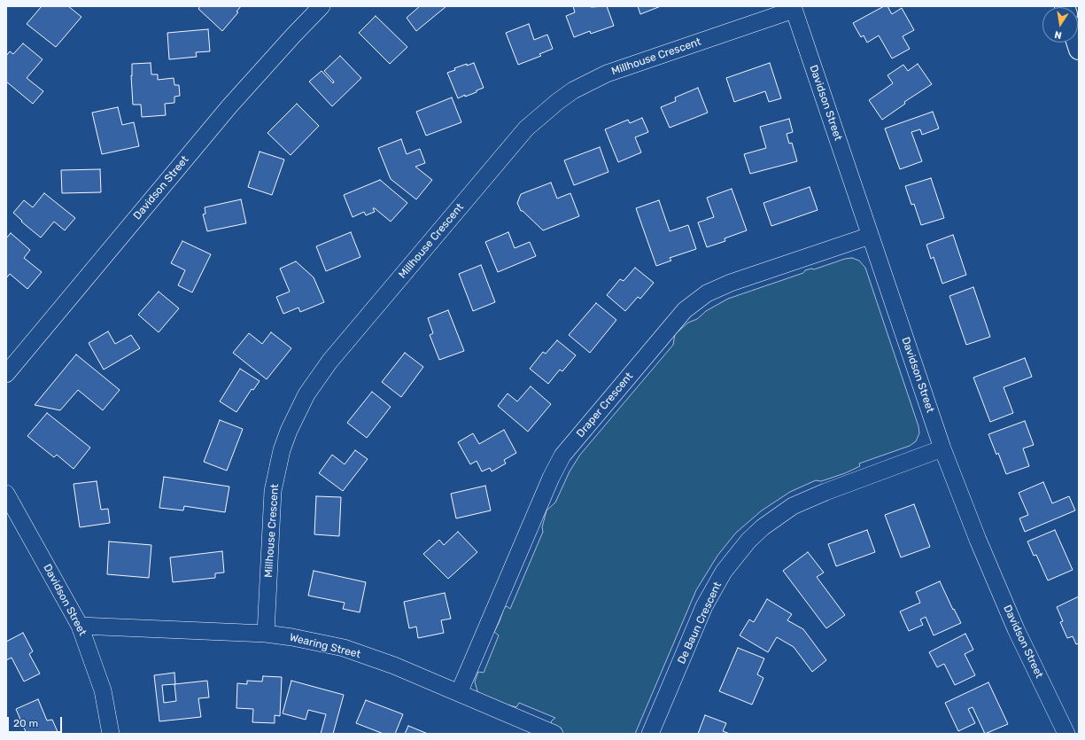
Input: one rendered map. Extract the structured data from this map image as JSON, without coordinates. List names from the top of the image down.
{
  "streets": {
    "street": [
      "Millhouse Crescent",
      "Davidson Street",
      "Draper Crescent",
      "De Baun Crescent",
      "Wearing Street"
    ]
  },
  "crossings": [
    ["Millhouse Crescent", "Davidson Street"],
    ["Millhouse Crescent", "Wearing Street"],
    ["Davidson Street", "Draper Crescent"],
    ["Davidson Street", "De Baun Crescent"],
    ["Davidson Street", "Wearing Street"],
    ["Draper Crescent", "Wearing Street"]
  ],
  "scale_bar": "20 m",
  "north": "bottom"
}
